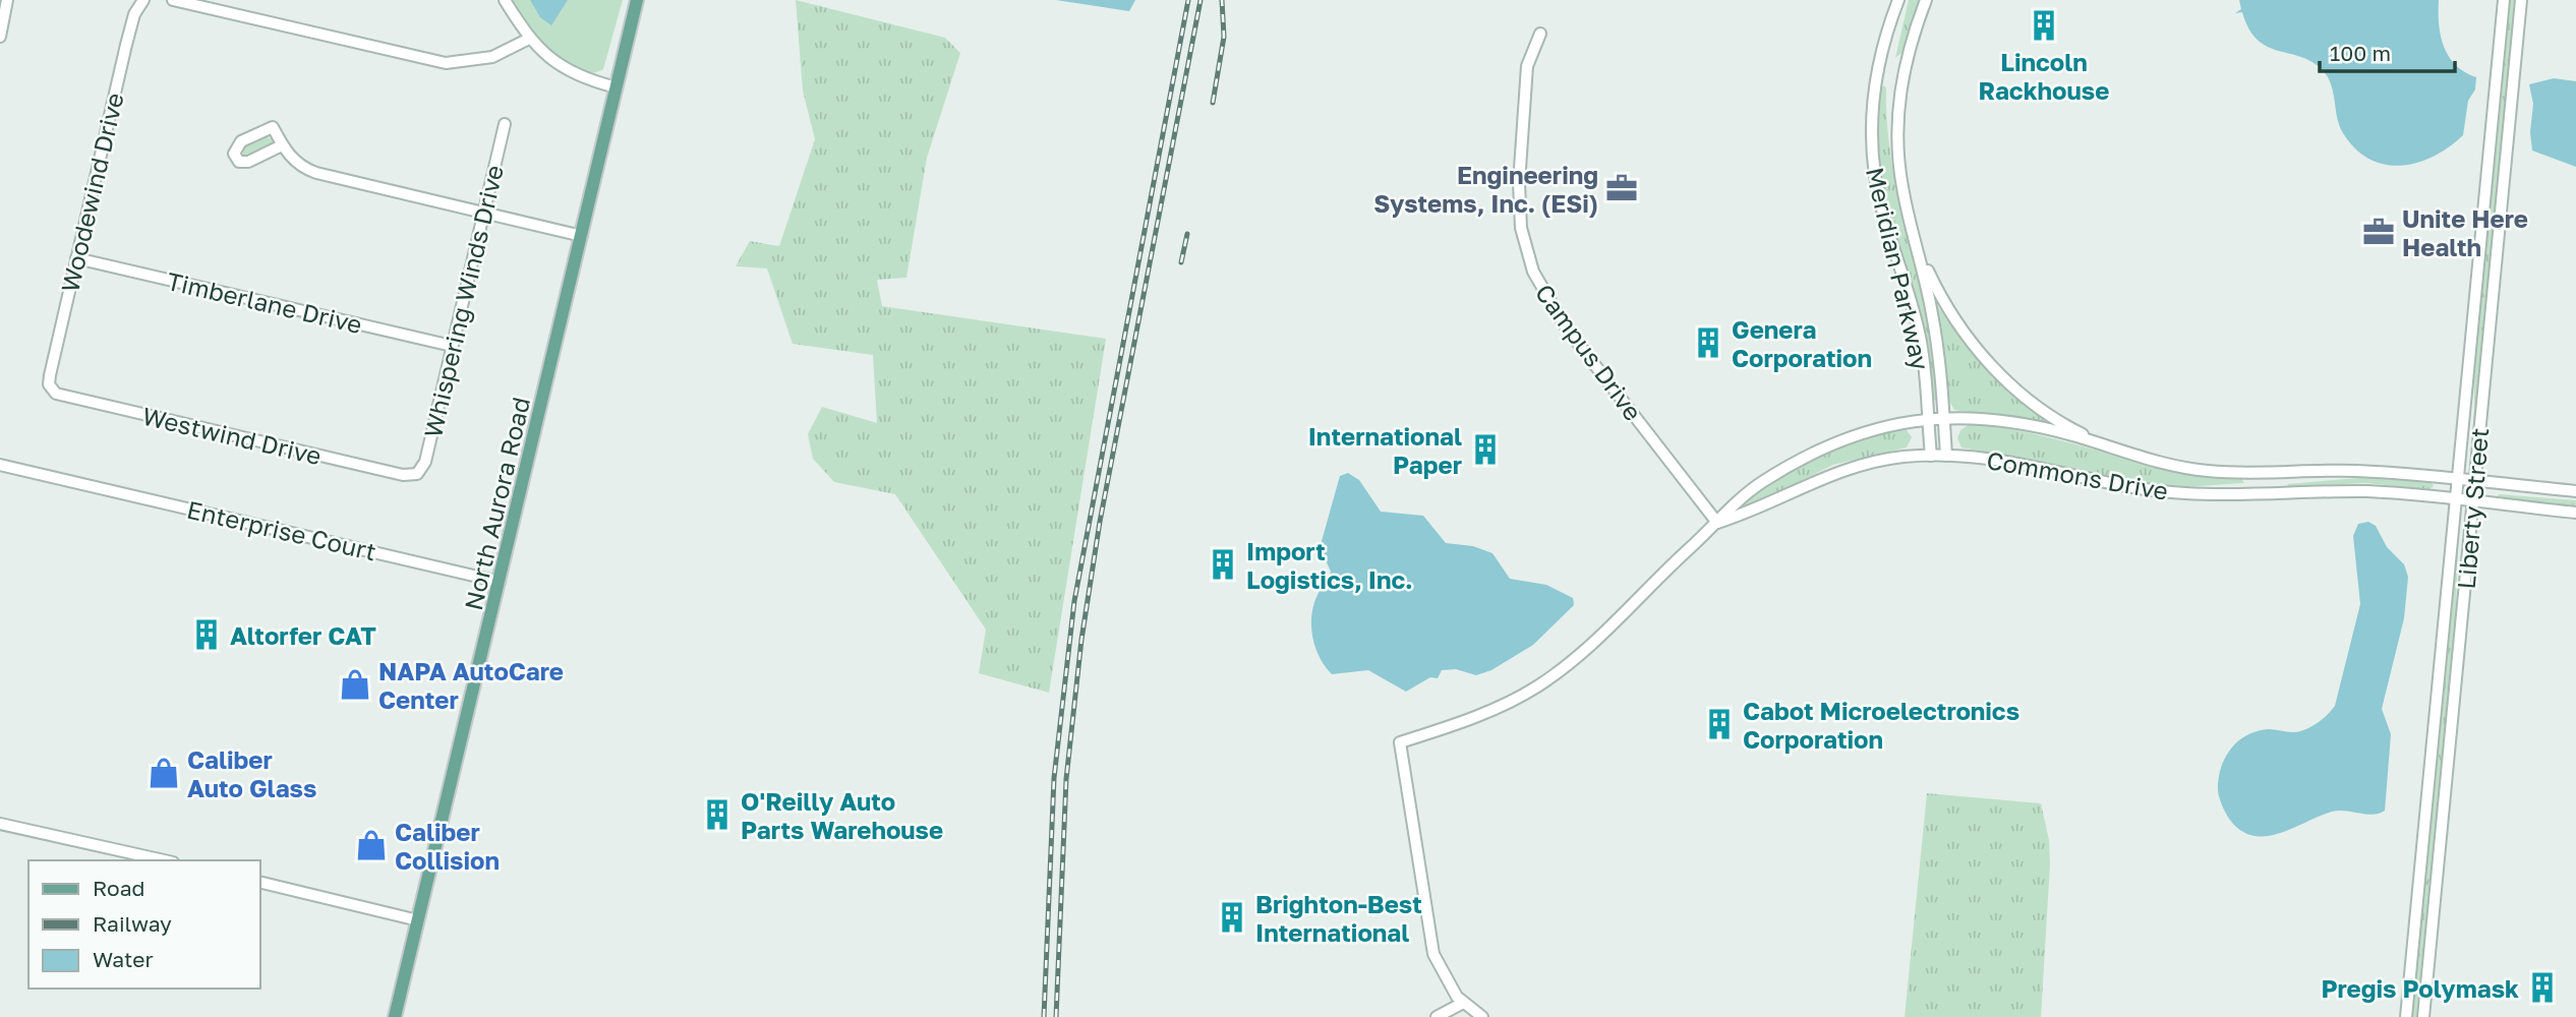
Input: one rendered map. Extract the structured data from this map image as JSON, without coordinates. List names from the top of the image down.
{
  "streets": {
    "main road": ["North Aurora Road"],
    "street": [
      "Woodewind Drive",
      "Meridian Parkway",
      "Whispering Winds Drive",
      "Timberlane Drive",
      "Campus Drive",
      "Westwind Drive",
      "Commons Drive",
      "Liberty Street",
      "Enterprise Court"
    ]
  },
  "crossings": [
    ["Woodewind Drive", "Timberlane Drive"],
    ["Woodewind Drive", "Westwind Drive"],
    ["Meridian Parkway", "Commons Drive"],
    ["Whispering Winds Drive", "Timberlane Drive"],
    ["Whispering Winds Drive", "Westwind Drive"],
    ["Campus Drive", "Commons Drive"],
    ["Commons Drive", "Liberty Street"],
    ["North Aurora Road", "Enterprise Court"]
  ],
  "places": {
    "building": [
      "Lincoln Rackhouse",
      "Genera Corporation",
      "International Paper",
      "Import Logistics, Inc.",
      "Altorfer CAT",
      "Cabot Microelectronics Corporation",
      "O'Reilly Auto Parts Warehouse",
      "Brighton-Best International",
      "Pregis Polymask"
    ],
    "office": ["Engineering Systems, Inc. (ESi)", "Unite Here Health"],
    "shop": ["NAPA AutoCare Center", "Caliber Auto Glass", "Caliber Collision"]
  },
  "legend": ["Road", "Railway", "Water"],
  "scale_bar": "100 m"
}
